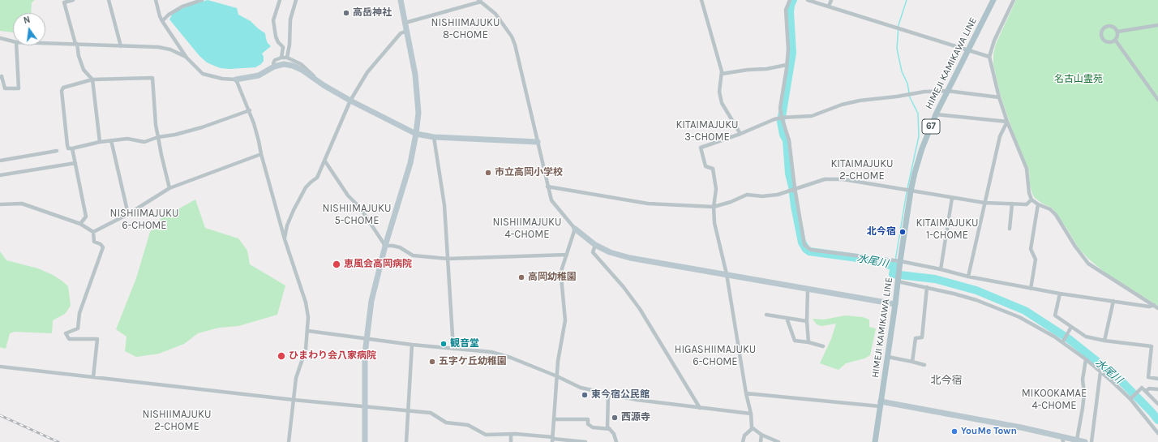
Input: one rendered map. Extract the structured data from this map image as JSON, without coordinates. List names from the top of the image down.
{
  "streets": {
    "main road": ["HIMEJI KAMIKAWA LINE", "67"]
  },
  "districts": [
    "NISHIIMAJUKU 8-CHOME",
    "KITAIMAJUKU 3-CHOME",
    "KITAIMAJUKU 2-CHOME",
    "NISHIIMAJUKU 5-CHOME",
    "NISHIIMAJUKU 6-CHOME",
    "NISHIIMAJUKU 4-CHOME",
    "KITAIMAJUKU 1-CHOME",
    "HIGASHIIMAJUKU 6-CHOME",
    "北今宿",
    "MIKOOKAMAE 4-CHOME",
    "NISHIIMAJUKU 2-CHOME"
  ],
  "water": ["水尾川"],
  "parks": ["名古山霊苑"],
  "places": [
    "高岳神社",
    "市立高岡小学校",
    "北今宿",
    "恵風会高岡病院",
    "高岡幼稚園",
    "観音堂",
    "ひまわり会八家病院",
    "五字ケ丘幼稚園",
    "東今宿公民館",
    "西源寺",
    "YouMe Town"
  ],
  "north": "top"
}
